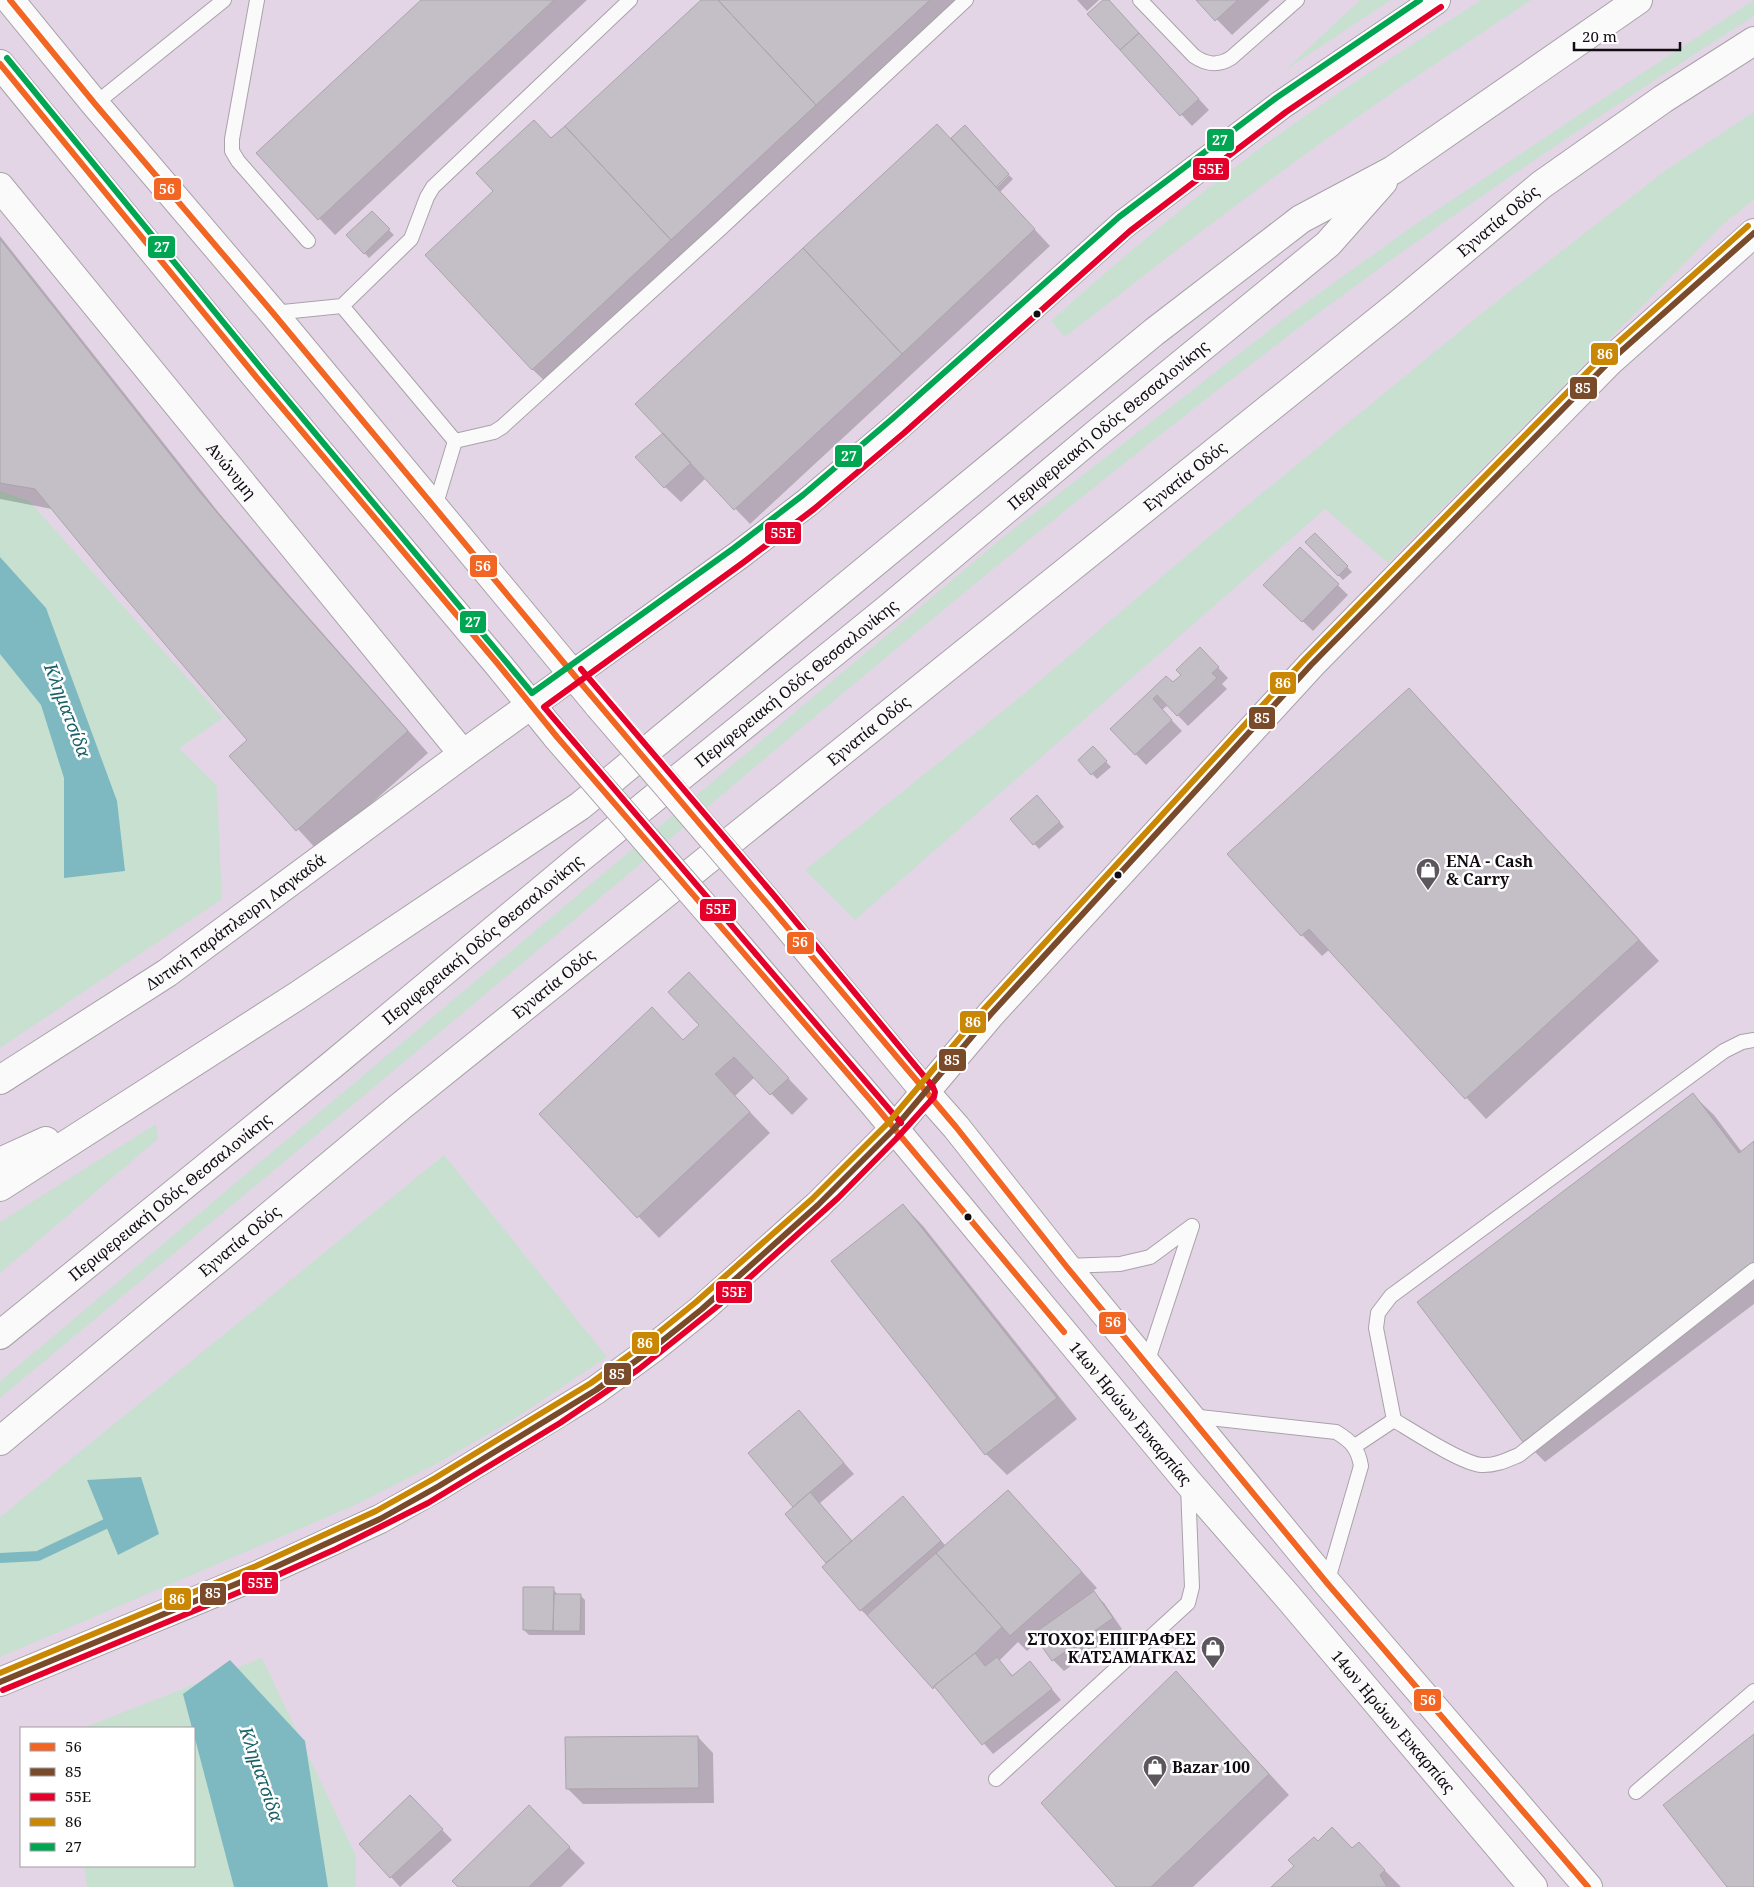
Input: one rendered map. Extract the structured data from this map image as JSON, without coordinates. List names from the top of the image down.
{
  "streets": {
    "main road": [
      "Εγνατία Οδός",
      "Περιφερειακή Οδός Θεσσαλονίκης",
      "Ανώνυμη",
      "Δυτική παράπλευρη Λαγκαδά",
      "14ων Ηρώων Ευκαρπίας"
    ]
  },
  "crossings": [
    ["Ανώνυμη", "Δυτική παράπλευρη Λαγκαδά"],
    ["Δυτική παράπλευρη Λαγκαδά", "14ων Ηρώων Ευκαρπίας"]
  ],
  "water": ["Κληματσίδα"],
  "places": {
    "shop": ["ENA - Cash & Carry", "ΣΤΟΧΟΣ ΕΠΙΓΡΑΦΕΣ ΚΑΤΣΑΜΑΓΚΑΣ", "Bazar 100"]
  },
  "lines": [
    "transit line 56",
    "transit line 27",
    "transit line 55Ε",
    "transit line 86",
    "transit line 85"
  ],
  "legend": [
    "56",
    "85",
    "55Ε",
    "86",
    "27"
  ],
  "scale_bar": "20 m"
}
